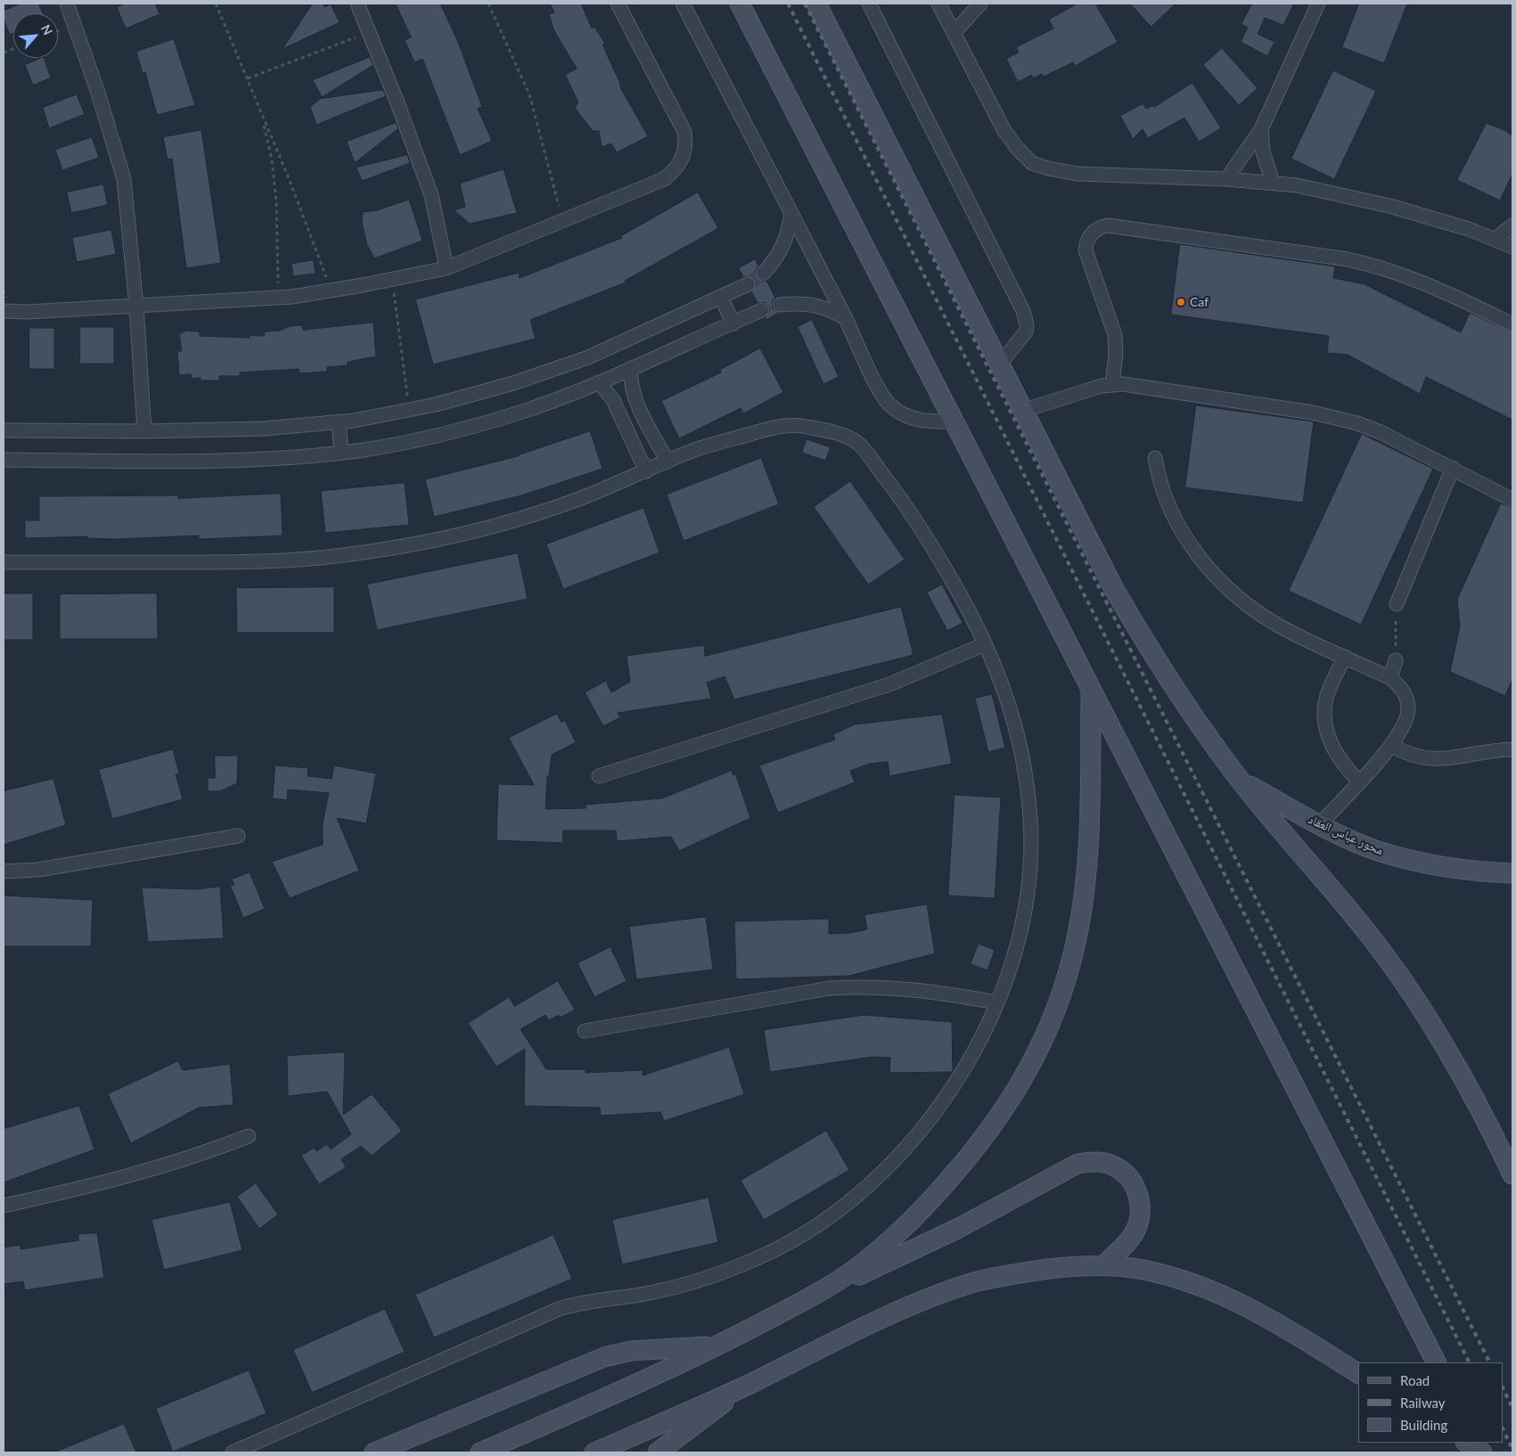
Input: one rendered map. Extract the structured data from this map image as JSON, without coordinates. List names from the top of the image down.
{
  "streets": {
    "main road": ["محور عباس العقاد"]
  },
  "places": ["Caf"],
  "legend": ["Road", "Railway", "Building"],
  "north": "top right"
}
